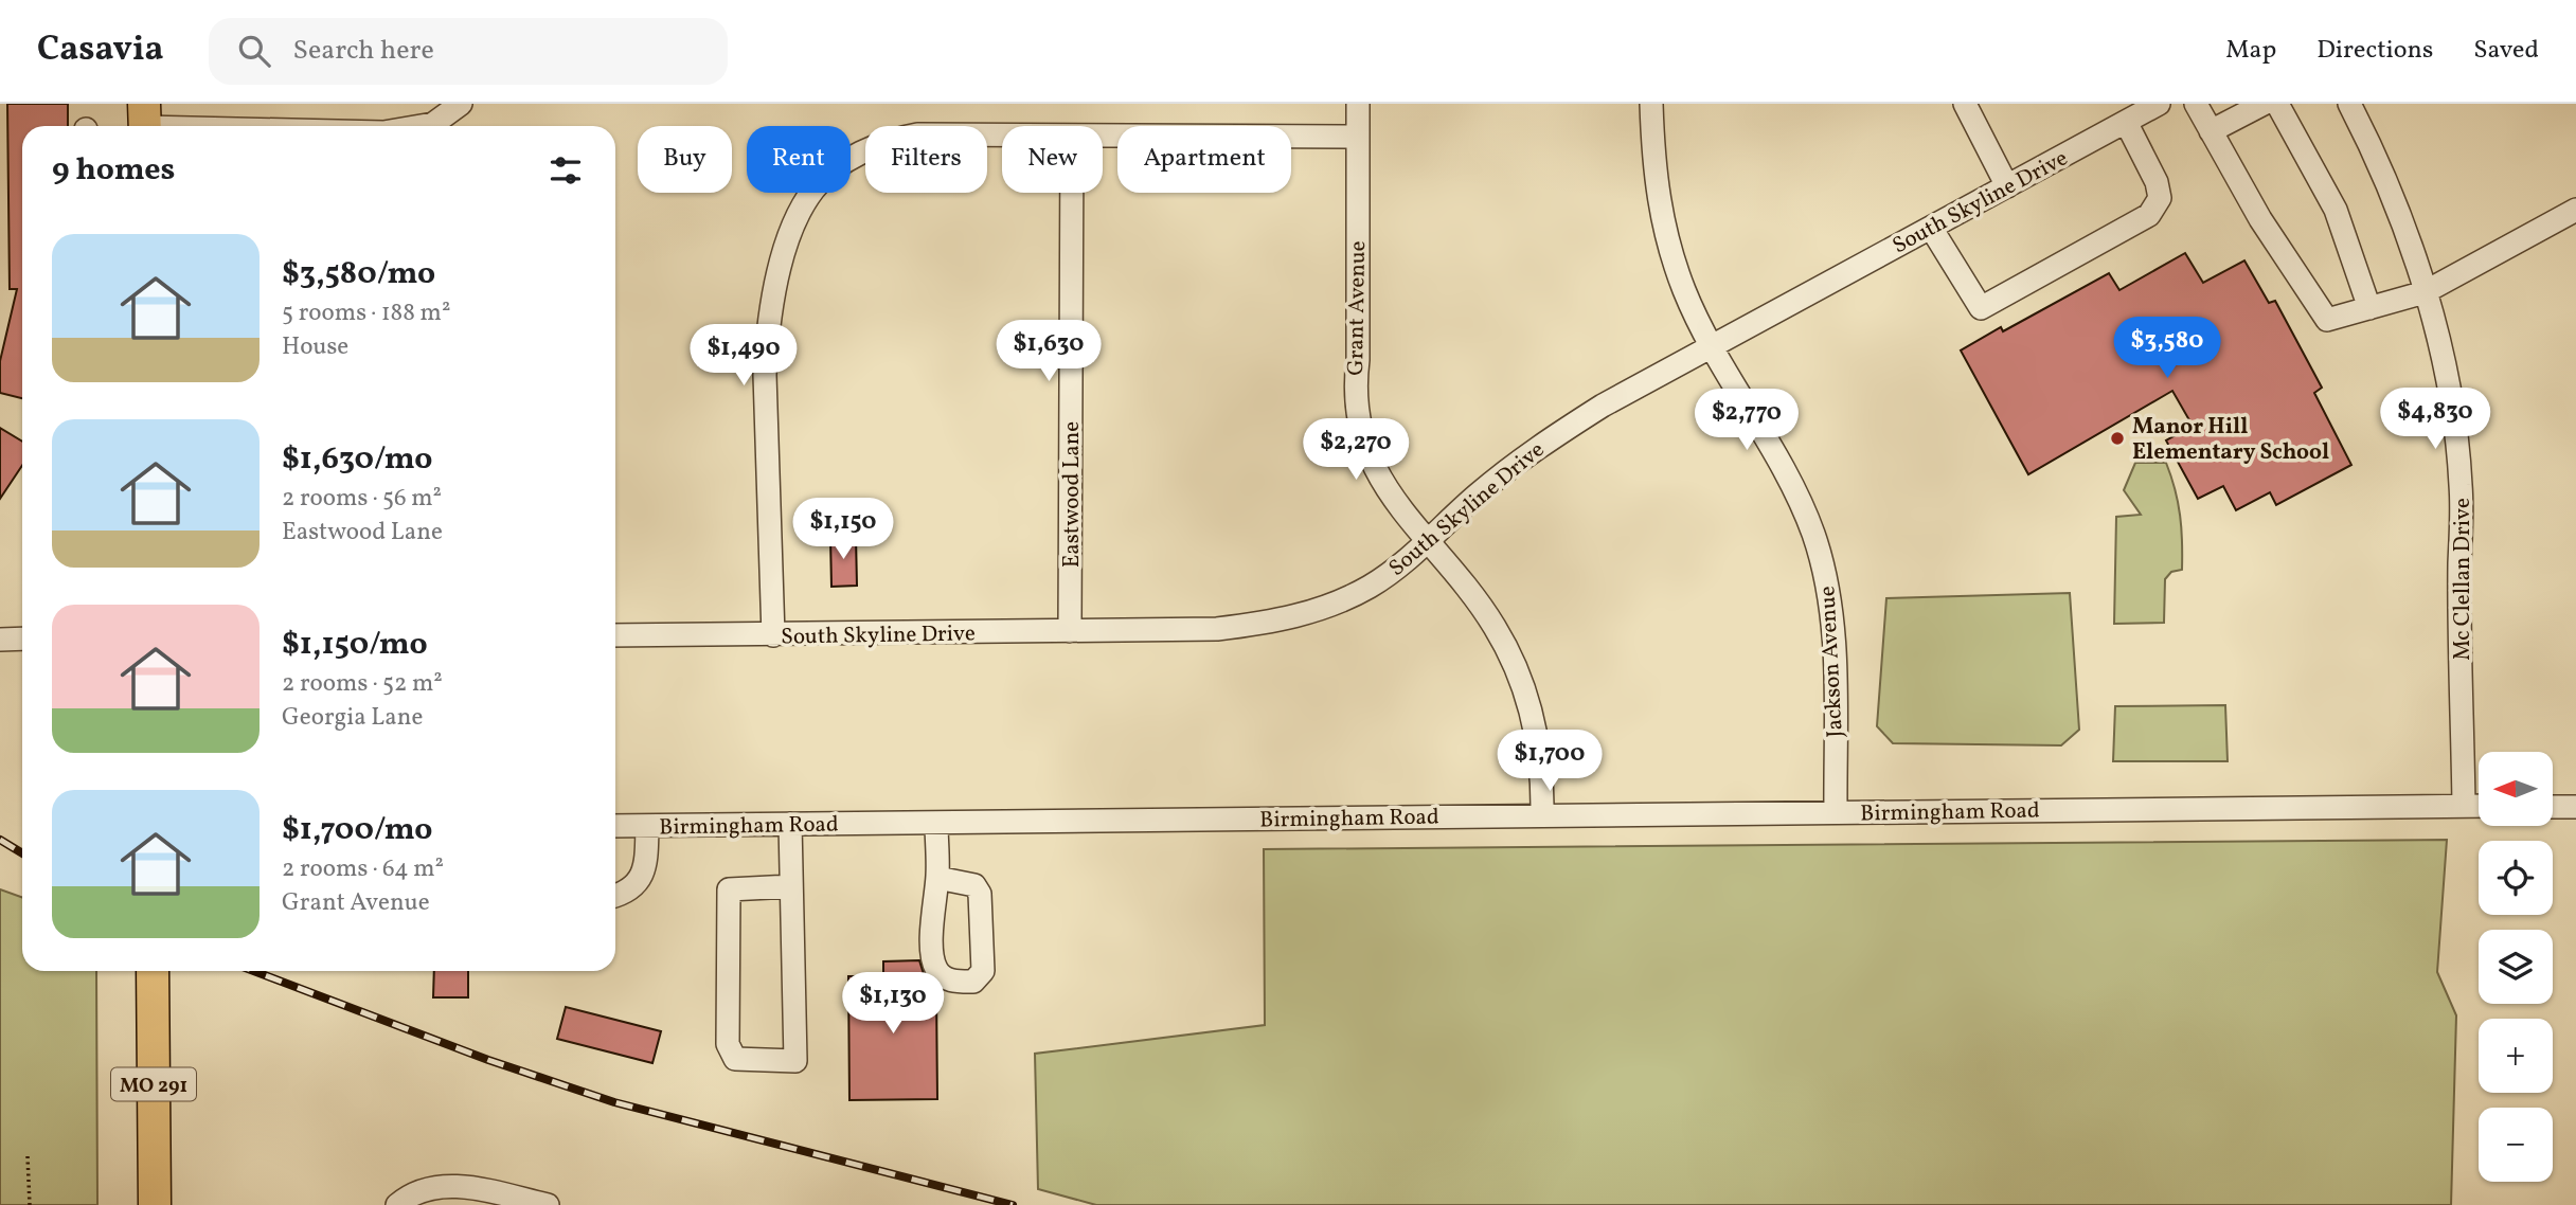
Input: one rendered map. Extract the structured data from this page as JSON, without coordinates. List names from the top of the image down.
{
  "streets": {
    "highway": ["MO 291"],
    "street": [
      "South Skyline Drive",
      "Grant Avenue",
      "Eastwood Lane",
      "Mc Clellan Drive",
      "Jackson Avenue",
      "Birmingham Road"
    ]
  },
  "crossings": [
    ["South Skyline Drive", "Grant Avenue"],
    ["South Skyline Drive", "Eastwood Lane"],
    ["South Skyline Drive", "Jackson Avenue"],
    ["Grant Avenue", "Birmingham Road"],
    ["Mc Clellan Drive", "Birmingham Road"],
    ["Jackson Avenue", "Birmingham Road"]
  ],
  "places": ["Manor Hill Elementary School"],
  "north": "left",
  "page": {
    "header": "Casavia",
    "search": "Search here",
    "nav": ["Map", "Directions", "Saved"],
    "chip": [
      "Buy",
      "Rent",
      "Filters",
      "New",
      "Apartment"
    ],
    "heading": "9 homes",
    "list": [
      {
        "name": "$3,580/mo",
        "note": "5 rooms · 188 m² · House"
      },
      {
        "name": "$1,630/mo",
        "note": "2 rooms · 56 m² · Eastwood Lane"
      },
      {
        "name": "$1,150/mo",
        "note": "2 rooms · 52 m² · Georgia Lane"
      },
      {
        "name": "$1,700/mo",
        "note": "2 rooms · 64 m² · Grant Avenue"
      }
    ],
    "price": [
      "$3,580",
      "$1,630",
      "$1,490",
      "$4,830",
      "$2,770",
      "$2,270",
      "$1,150",
      "$1,700",
      "$1,130"
    ],
    "map_buttons": ["+", "−"]
  }
}
